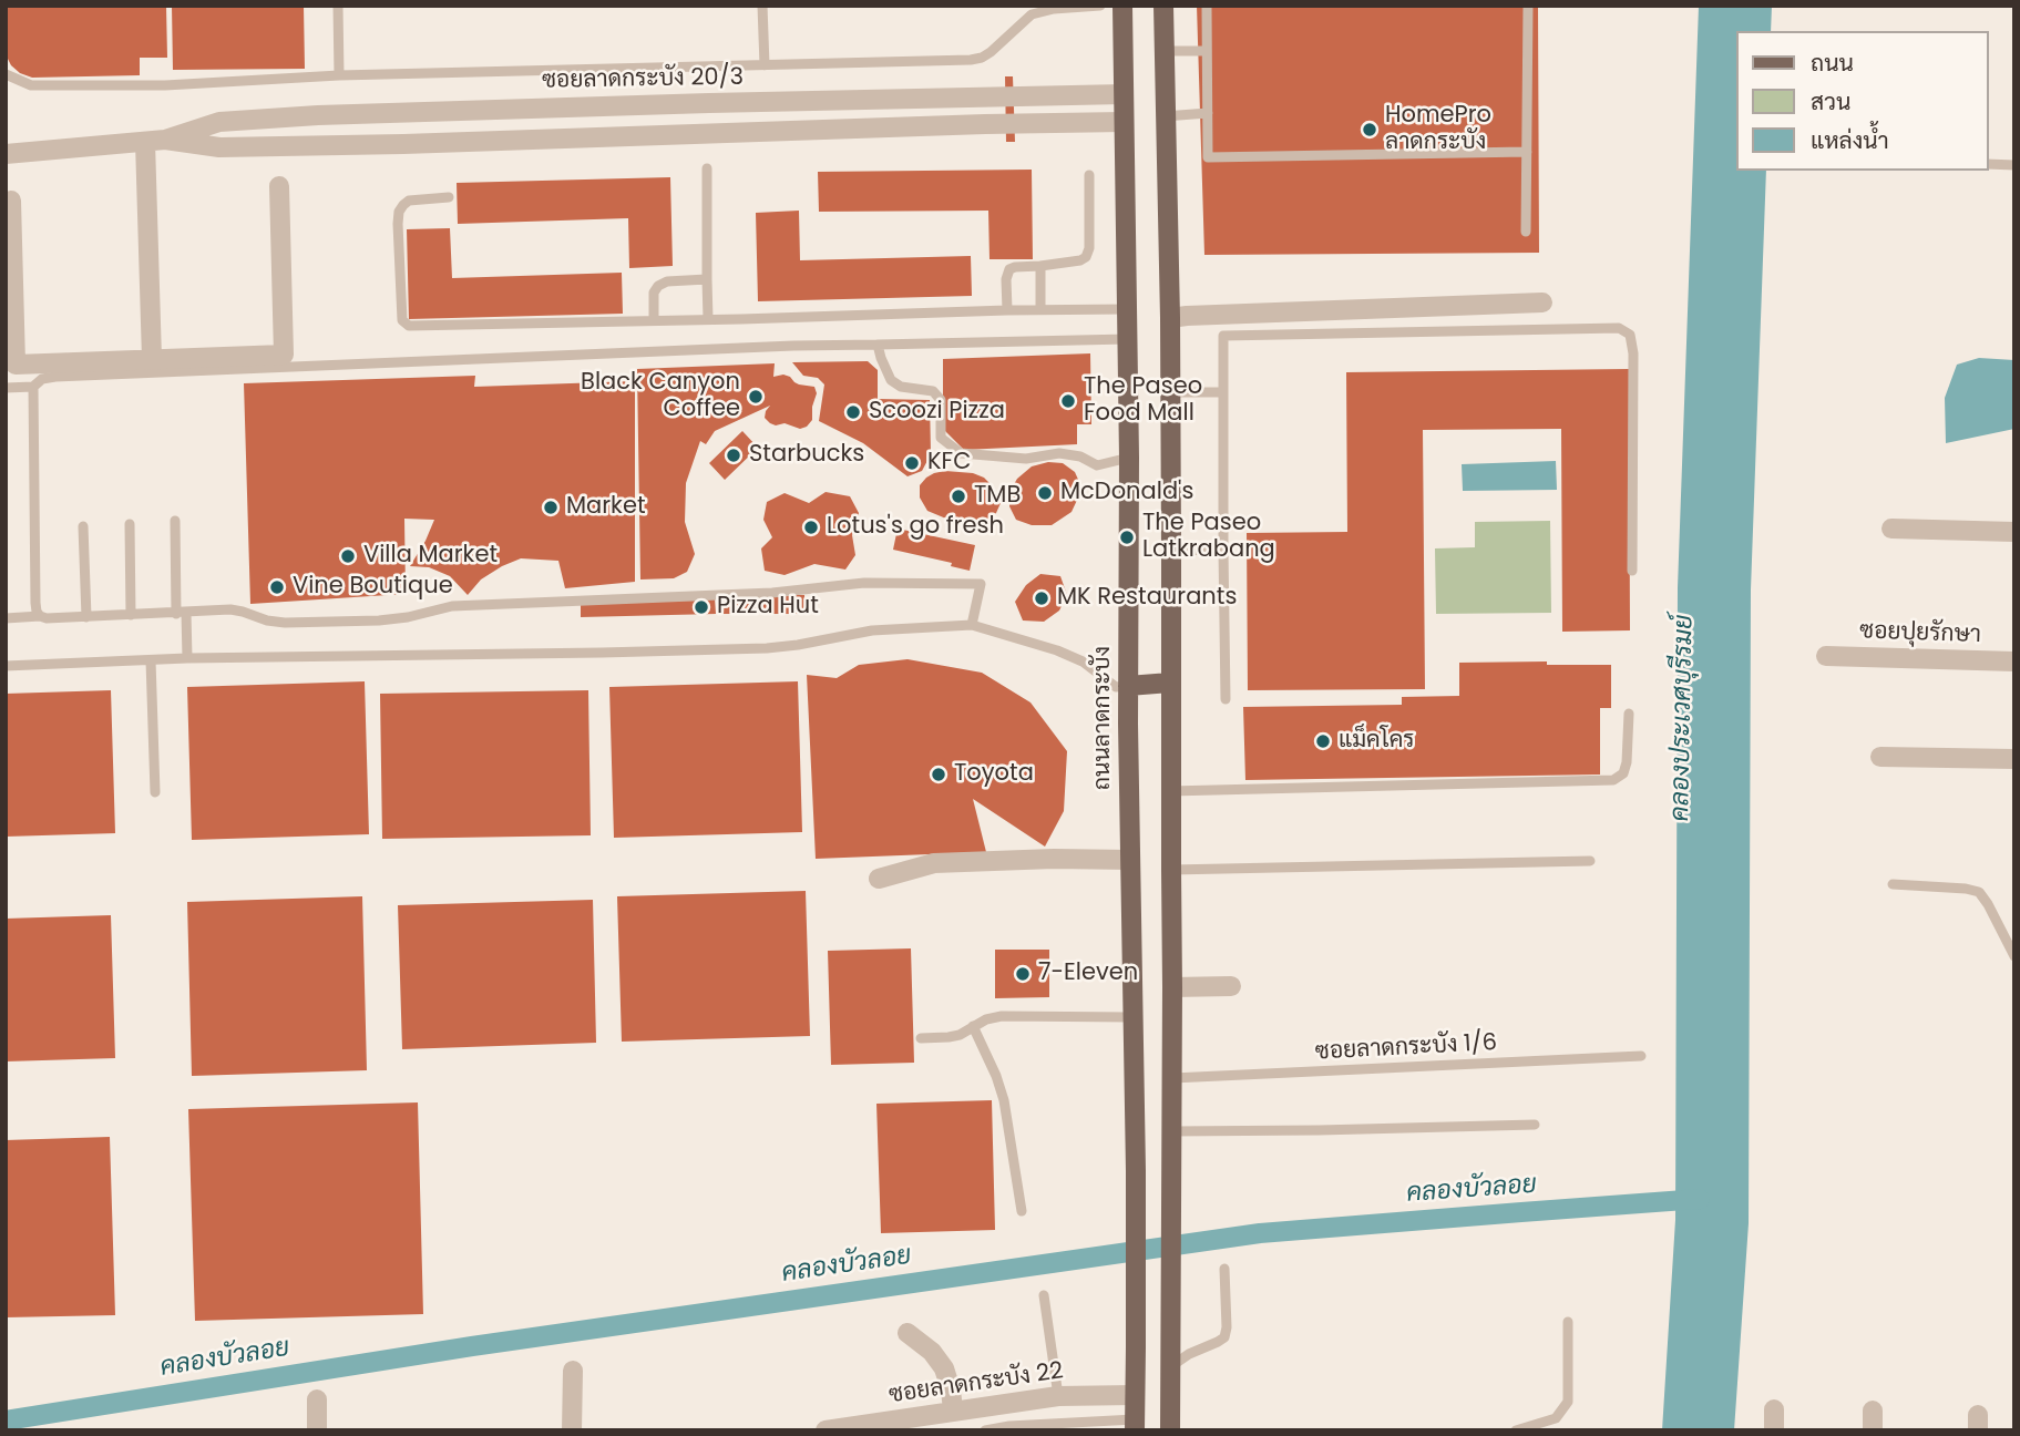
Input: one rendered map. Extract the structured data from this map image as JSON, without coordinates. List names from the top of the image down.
{
  "streets": {
    "main road": ["ถนนลาดกระบัง"],
    "street": ["ซอยลาดกระบัง 20/3", "ซอยปุยรักษา", "ซอยลาดกระบัง 22"],
    "lane": ["ซอยลาดกระบัง 1/6"]
  },
  "crossings": [
    ["ซอยลาดกระบัง 20/3", "ถนนลาดกระบัง"],
    ["ถนนลาดกระบัง", "ซอยลาดกระบัง 22"]
  ],
  "water": ["คลองประเวศบุรีรมย์", "คลองบัวลอย"],
  "places": [
    "HomePro ลาดกระบัง",
    "Black Canyon Coffee",
    "The Paseo Food Mall",
    "Scoozi Pizza",
    "Starbucks",
    "KFC",
    "McDonald's",
    "TMB",
    "Market",
    "Lotus's go fresh",
    "The Paseo Latkrabang",
    "Villa Market",
    "Vine Boutique",
    "MK Restaurants",
    "Pizza Hut",
    "แม็คโคร",
    "Toyota",
    "7-Eleven"
  ],
  "legend": ["ถนน", "สวน", "แหล่งน้ำ"]
}
